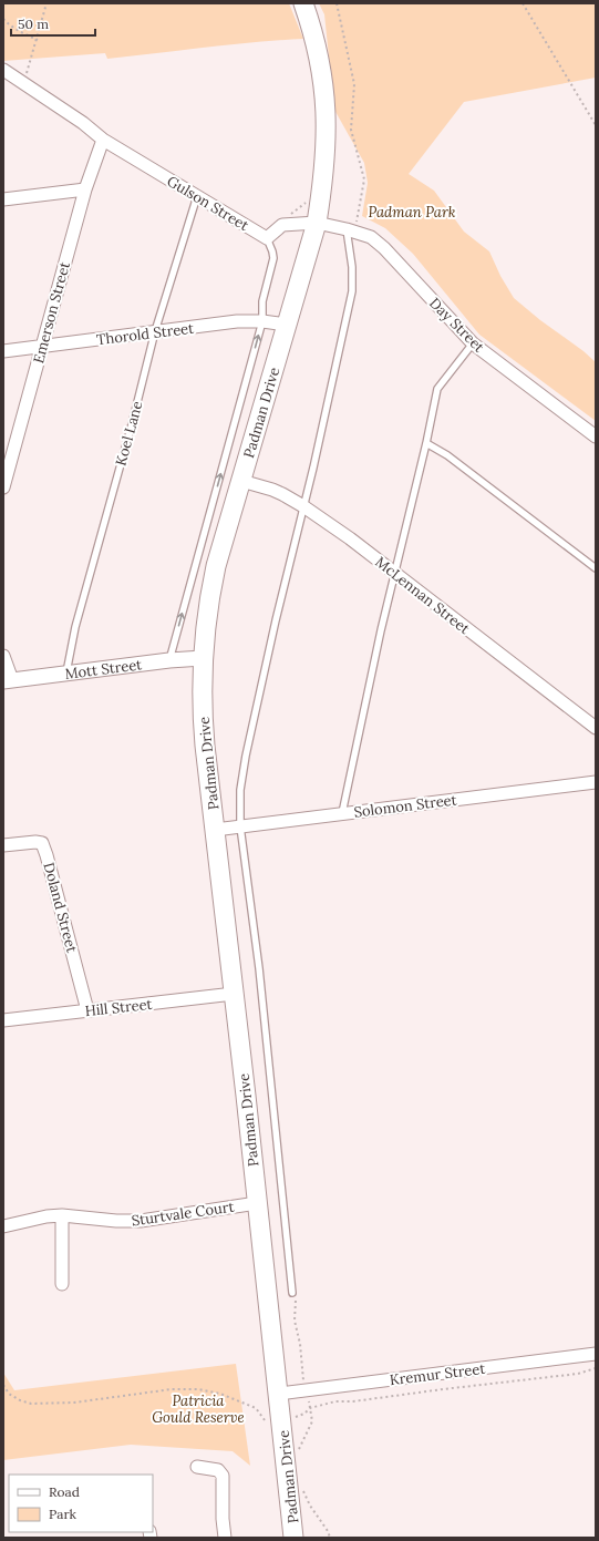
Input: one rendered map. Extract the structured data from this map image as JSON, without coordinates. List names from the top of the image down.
{
  "streets": {
    "main road": ["Padman Drive"],
    "street": [
      "Gulson Street",
      "Emerson Street",
      "Day Street",
      "Thorold Street",
      "McLennan Street",
      "Mott Street",
      "Solomon Street",
      "Doland Street",
      "Hill Street",
      "Sturtvale Court",
      "Kremur Street"
    ],
    "lane": ["Koel Lane"]
  },
  "crossings": [
    ["Gulson Street", "Emerson Street"],
    ["Gulson Street", "Koel Lane"],
    ["Emerson Street", "Thorold Street"],
    ["Day Street", "Padman Drive"],
    ["Thorold Street", "Padman Drive"],
    ["Thorold Street", "Koel Lane"],
    ["Padman Drive", "McLennan Street"],
    ["Padman Drive", "Mott Street"],
    ["Padman Drive", "Solomon Street"],
    ["Padman Drive", "Hill Street"],
    ["Padman Drive", "Sturtvale Court"],
    ["Padman Drive", "Kremur Street"],
    ["Koel Lane", "Mott Street"],
    ["Doland Street", "Hill Street"]
  ],
  "parks": ["Padman Park", "Patricia Gould Reserve"],
  "legend": ["Road", "Park"],
  "scale_bar": "50 m"
}
